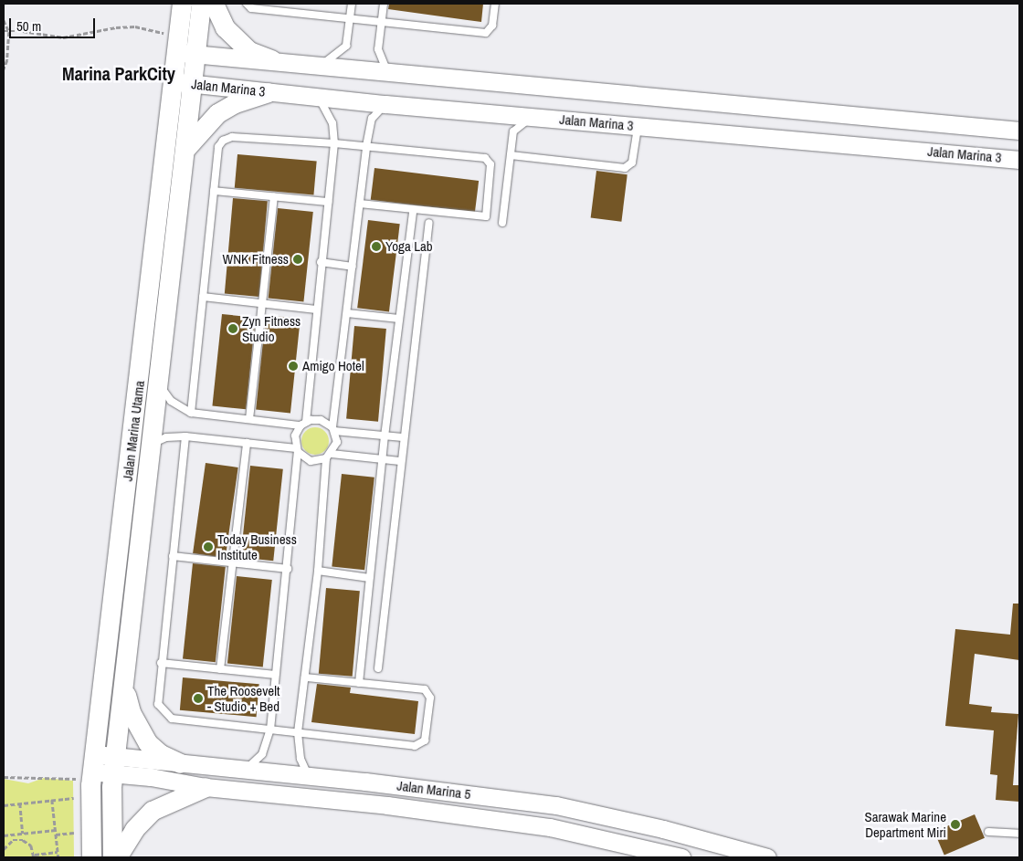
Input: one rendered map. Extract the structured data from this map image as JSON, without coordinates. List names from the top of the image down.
{
  "streets": {
    "main road": ["Jalan Marina Utama"],
    "street": ["Jalan Marina 3", "Jalan Marina 5"]
  },
  "crossings": [
    ["Jalan Marina 3", "Jalan Marina Utama"],
    ["Jalan Marina Utama", "Jalan Marina 5"]
  ],
  "districts": ["Marina ParkCity"],
  "places": [
    "Yoga Lab",
    "WNK Fitness",
    "Zyn Fitness Studio",
    "Amigo Hotel",
    "Today Business Institute",
    "The Roosevelt - Studio + Bed",
    "Sarawak Marine Department Miri"
  ],
  "scale_bar": "50 m"
}
